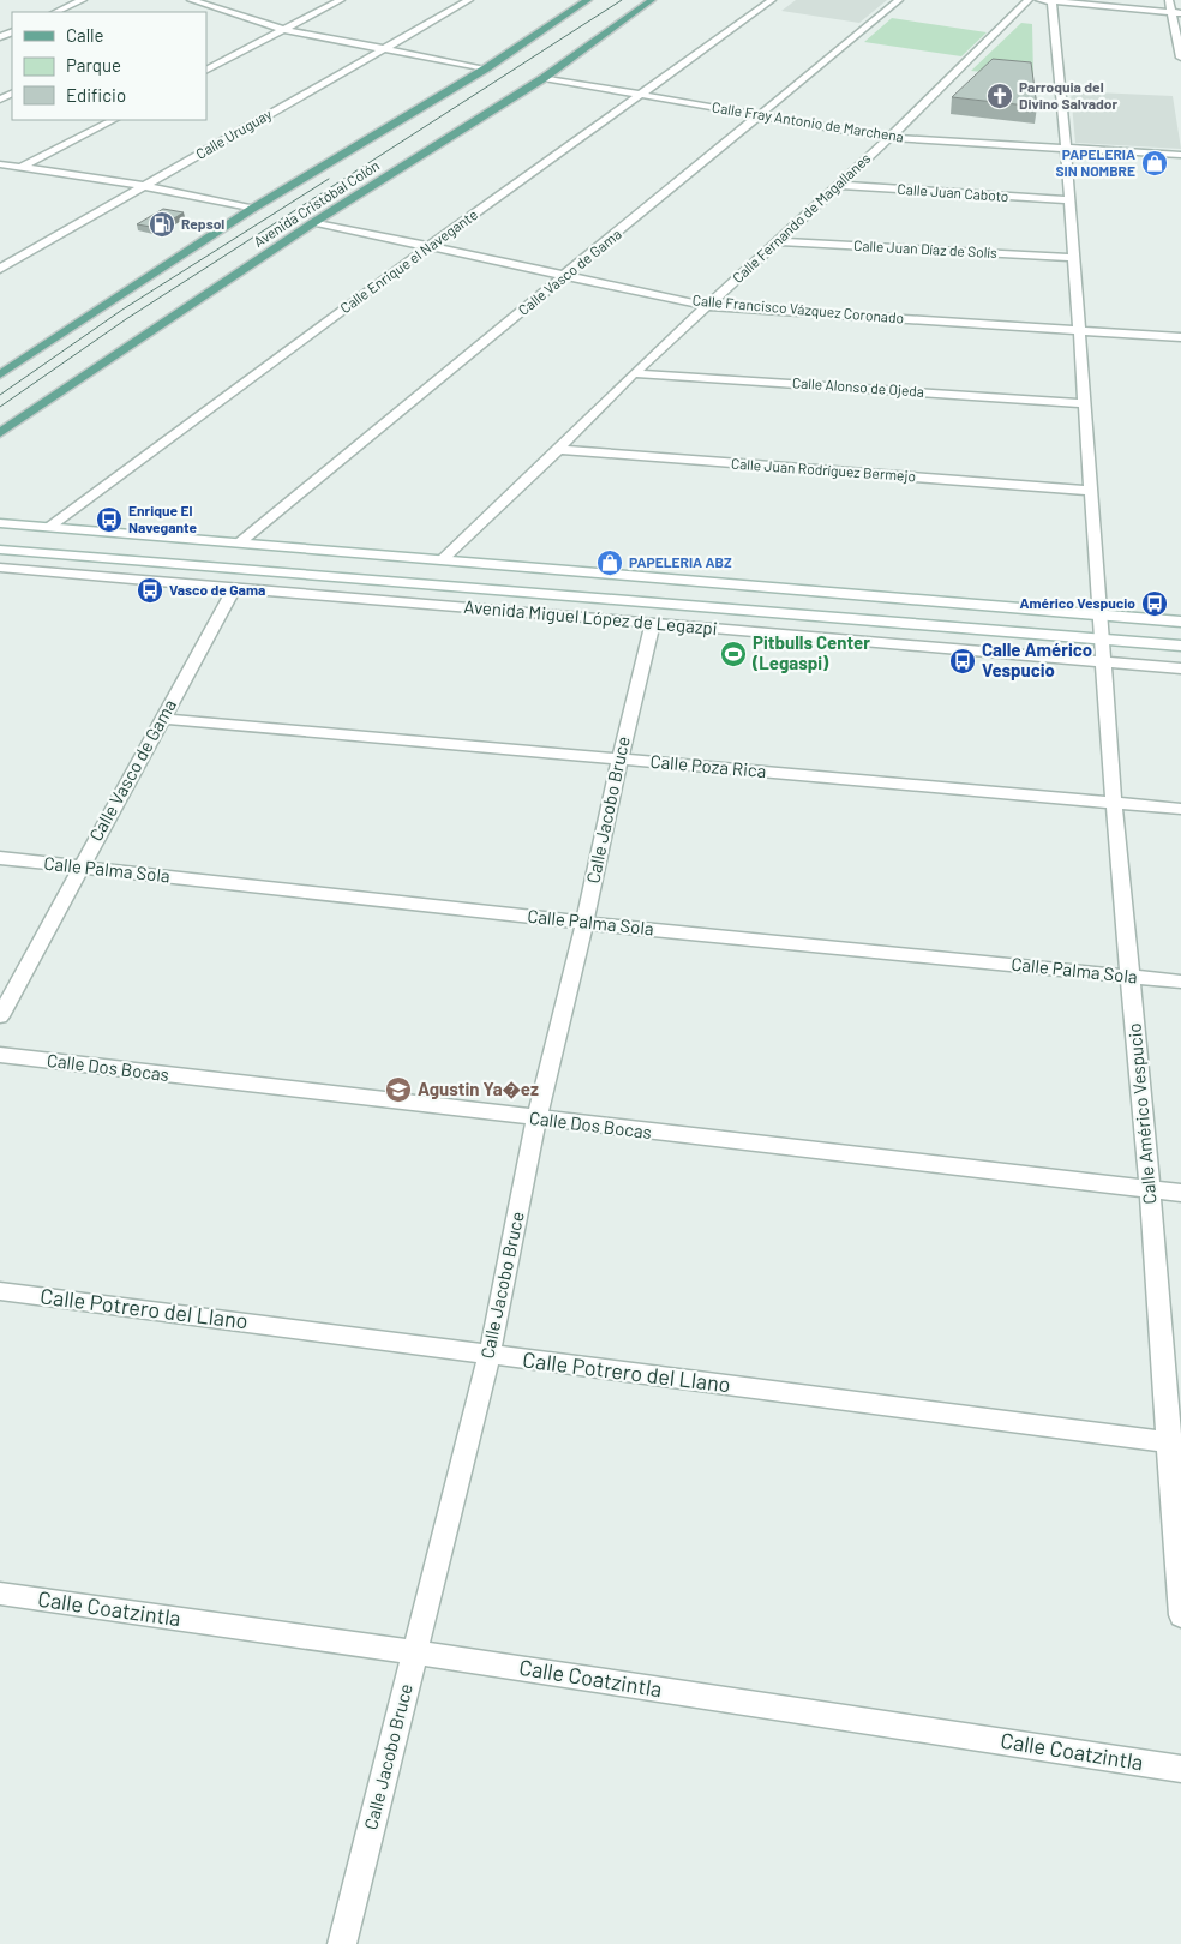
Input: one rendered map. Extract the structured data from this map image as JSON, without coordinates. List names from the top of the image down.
{
  "streets": {
    "main road": ["Avenida Cristóbal Colón"],
    "street": [
      "Calle Fray Antonio de Marchena",
      "Calle Uruguay",
      "Calle Juan Caboto",
      "Calle Fernando de Magallanes",
      "Calle Juan Díaz de Solís",
      "Calle Enrique el Navegante",
      "Calle Vasco de Gama",
      "Calle Francisco Vázquez Coronado",
      "Calle Alonso de Ojeda",
      "Calle Juan Rodríguez Bermejo",
      "Avenida Miguel López de Legazpi",
      "Calle Poza Rica",
      "Calle Jacobo Bruce",
      "Calle Palma Sola",
      "Calle Dos Bocas",
      "Calle Américo Vespucio",
      "Calle Potrero del Llano",
      "Calle Coatzintla"
    ]
  },
  "crossings": [
    ["Calle Fray Antonio de Marchena", "Avenida Cristóbal Colón"],
    ["Calle Fray Antonio de Marchena", "Calle Fernando de Magallanes"],
    ["Calle Fray Antonio de Marchena", "Calle Enrique el Navegante"],
    ["Calle Fray Antonio de Marchena", "Calle Vasco de Gama"],
    ["Calle Fray Antonio de Marchena", "Calle Américo Vespucio"],
    ["Calle Juan Caboto", "Calle Fernando de Magallanes"],
    ["Calle Juan Caboto", "Calle Américo Vespucio"],
    ["Avenida Cristóbal Colón", "Calle Francisco Vázquez Coronado"],
    ["Calle Fernando de Magallanes", "Calle Juan Díaz de Solís"],
    ["Calle Fernando de Magallanes", "Calle Francisco Vázquez Coronado"],
    ["Calle Fernando de Magallanes", "Calle Alonso de Ojeda"],
    ["Calle Fernando de Magallanes", "Calle Juan Rodríguez Bermejo"],
    ["Calle Juan Díaz de Solís", "Calle Américo Vespucio"],
    ["Calle Enrique el Navegante", "Calle Francisco Vázquez Coronado"],
    ["Calle Vasco de Gama", "Calle Francisco Vázquez Coronado"],
    ["Calle Vasco de Gama", "Avenida Miguel López de Legazpi"],
    ["Calle Vasco de Gama", "Calle Poza Rica"],
    ["Calle Vasco de Gama", "Calle Palma Sola"],
    ["Calle Francisco Vázquez Coronado", "Calle Américo Vespucio"],
    ["Calle Alonso de Ojeda", "Calle Américo Vespucio"],
    ["Calle Juan Rodríguez Bermejo", "Calle Américo Vespucio"],
    ["Avenida Miguel López de Legazpi", "Calle Jacobo Bruce"],
    ["Avenida Miguel López de Legazpi", "Calle Américo Vespucio"],
    ["Calle Poza Rica", "Calle Jacobo Bruce"],
    ["Calle Poza Rica", "Calle Américo Vespucio"],
    ["Calle Jacobo Bruce", "Calle Palma Sola"],
    ["Calle Jacobo Bruce", "Calle Dos Bocas"],
    ["Calle Jacobo Bruce", "Calle Potrero del Llano"],
    ["Calle Jacobo Bruce", "Calle Coatzintla"],
    ["Calle Palma Sola", "Calle Américo Vespucio"],
    ["Calle Dos Bocas", "Calle Américo Vespucio"],
    ["Calle Américo Vespucio", "Calle Potrero del Llano"]
  ],
  "places": {
    "church": ["Parroquia del Divino Salvador"],
    "shop": ["PAPELERIA SIN NOMBRE", "PAPELERIA ABZ"],
    "fuel station": ["Repsol"],
    "bus stop": [
      "Enrique El Navegante",
      "Vasco de Gama",
      "Américo Vespucio",
      "Calle Américo Vespucio"
    ],
    "sports": ["Pitbulls Center (Legaspi)"],
    "school or university": ["Agustin Ya�ez"]
  },
  "legend": ["Calle", "Parque", "Edificio"]
}
